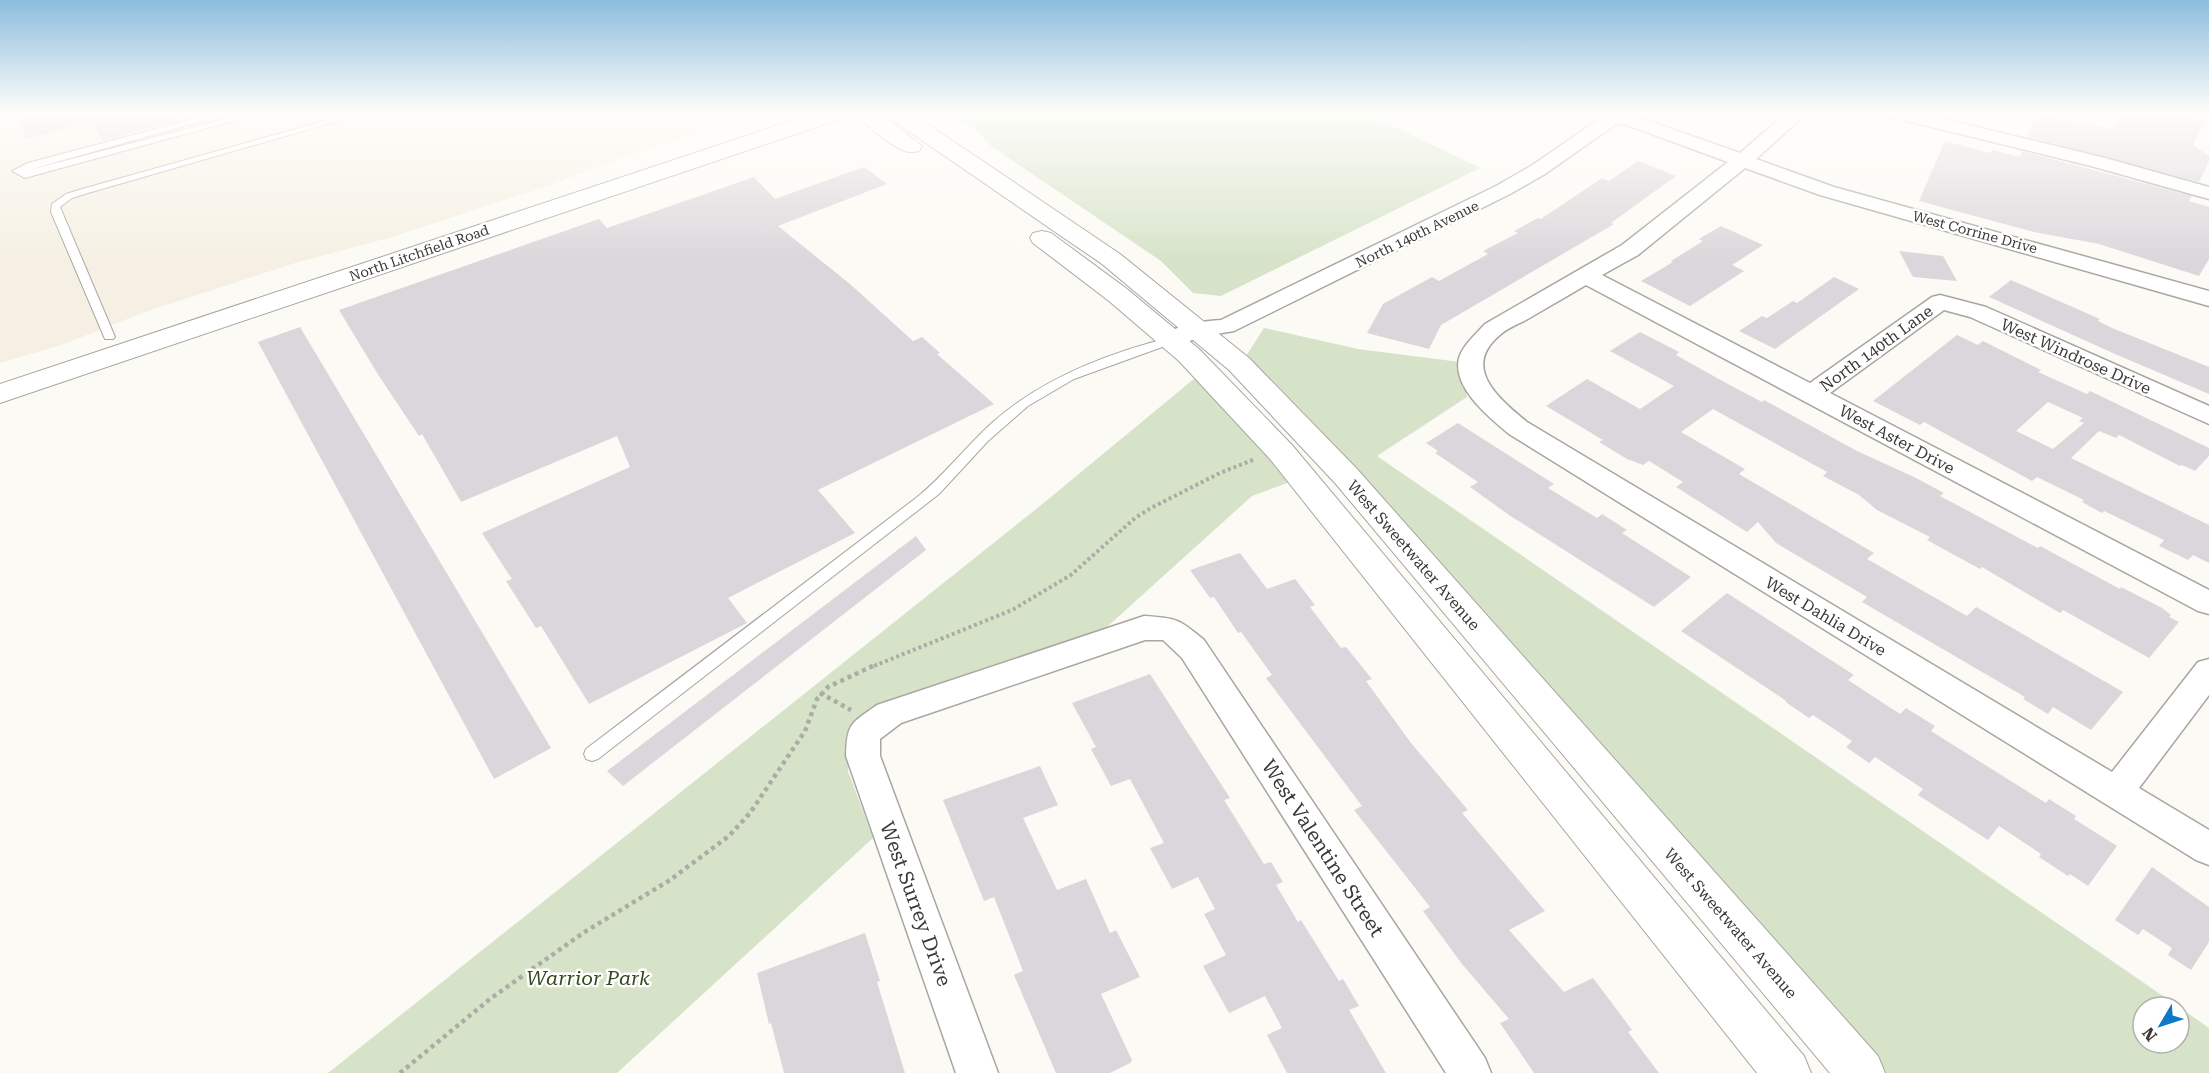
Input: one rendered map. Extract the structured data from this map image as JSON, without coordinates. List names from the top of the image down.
{
  "streets": {
    "street": [
      "West Corrine Drive",
      "North 140th Avenue",
      "North Litchfield Road",
      "North 140th Lane",
      "West Windrose Drive",
      "West Aster Drive",
      "West Sweetwater Avenue",
      "West Dahlia Drive",
      "West Valentine Street",
      "West Surrey Drive"
    ]
  },
  "crossings": [
    ["North 140th Avenue", "West Sweetwater Avenue"],
    ["North 140th Lane", "West Windrose Drive"],
    ["North 140th Lane", "West Aster Drive"],
    ["West Aster Drive", "West Dahlia Drive"],
    ["West Valentine Street", "West Surrey Drive"]
  ],
  "parks": ["Warrior Park"],
  "north": "bottom left"
}
